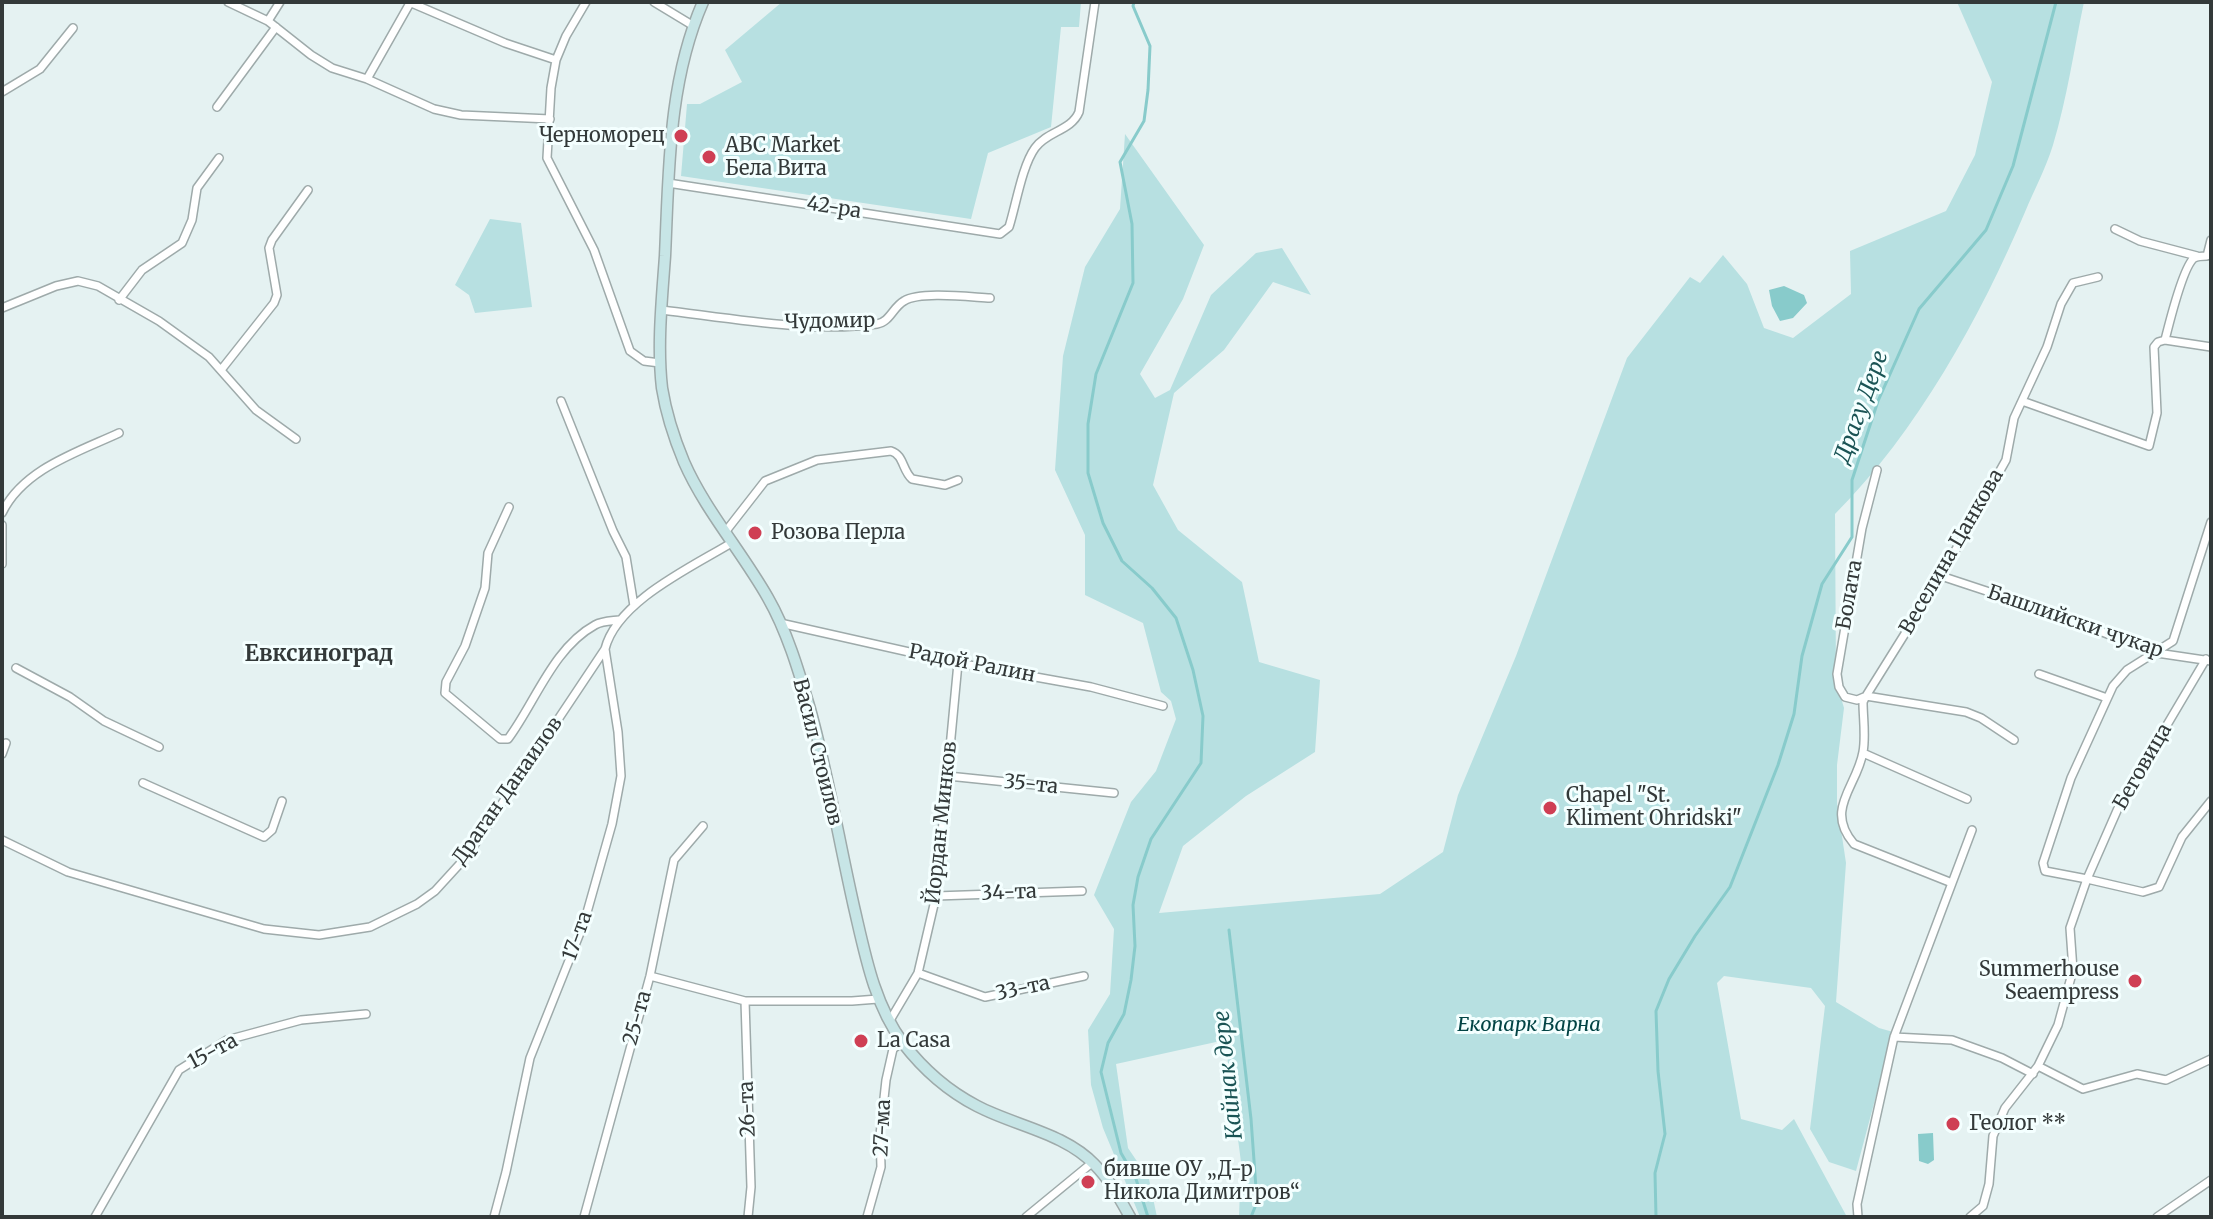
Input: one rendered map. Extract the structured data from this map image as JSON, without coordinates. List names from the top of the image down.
{
  "streets": {
    "street": [
      "42-ра",
      "Чудомир",
      "Веселина Цанкова",
      "Болата",
      "Башлийски чукар",
      "Радой Ралин",
      "Васил Стоилов",
      "Беговица",
      "35-та",
      "Драган Данаилов",
      "Йордан Минков",
      "34-та",
      "17-та",
      "33-та",
      "25-та",
      "15-та",
      "26-та",
      "27-ма"
    ]
  },
  "crossings": [
    ["42-ра", "Васил Стоилов"],
    ["Чудомир", "Васил Стоилов"],
    ["Веселина Цанкова", "Болата"],
    ["Веселина Цанкова", "Башлийски чукар"],
    ["Башлийски чукар", "Беговица"],
    ["Радой Ралин", "Васил Стоилов"],
    ["Радой Ралин", "Йордан Минков"],
    ["Васил Стоилов", "Драган Данаилов"],
    ["Васил Стоилов", "Йордан Минков"],
    ["Васил Стоилов", "27-ма"],
    ["35-та", "Йордан Минков"],
    ["Драган Данаилов", "17-та"],
    ["Йордан Минков", "34-та"],
    ["Йордан Минков", "33-та"]
  ],
  "districts": ["Евксиноград"],
  "water": ["Драгу Дере", "Кайнак дере"],
  "parks": ["Екопарк Варна"],
  "places": [
    "Черноморец",
    "ABC Market Бела Вита",
    "Розова Перла",
    "Chapel \"St. Kliment Ohridski\"",
    "Summerhouse Seaempress",
    "La Casa",
    "Геолог **",
    "бивше ОУ „Д-р Никола Димитров“"
  ]
}
